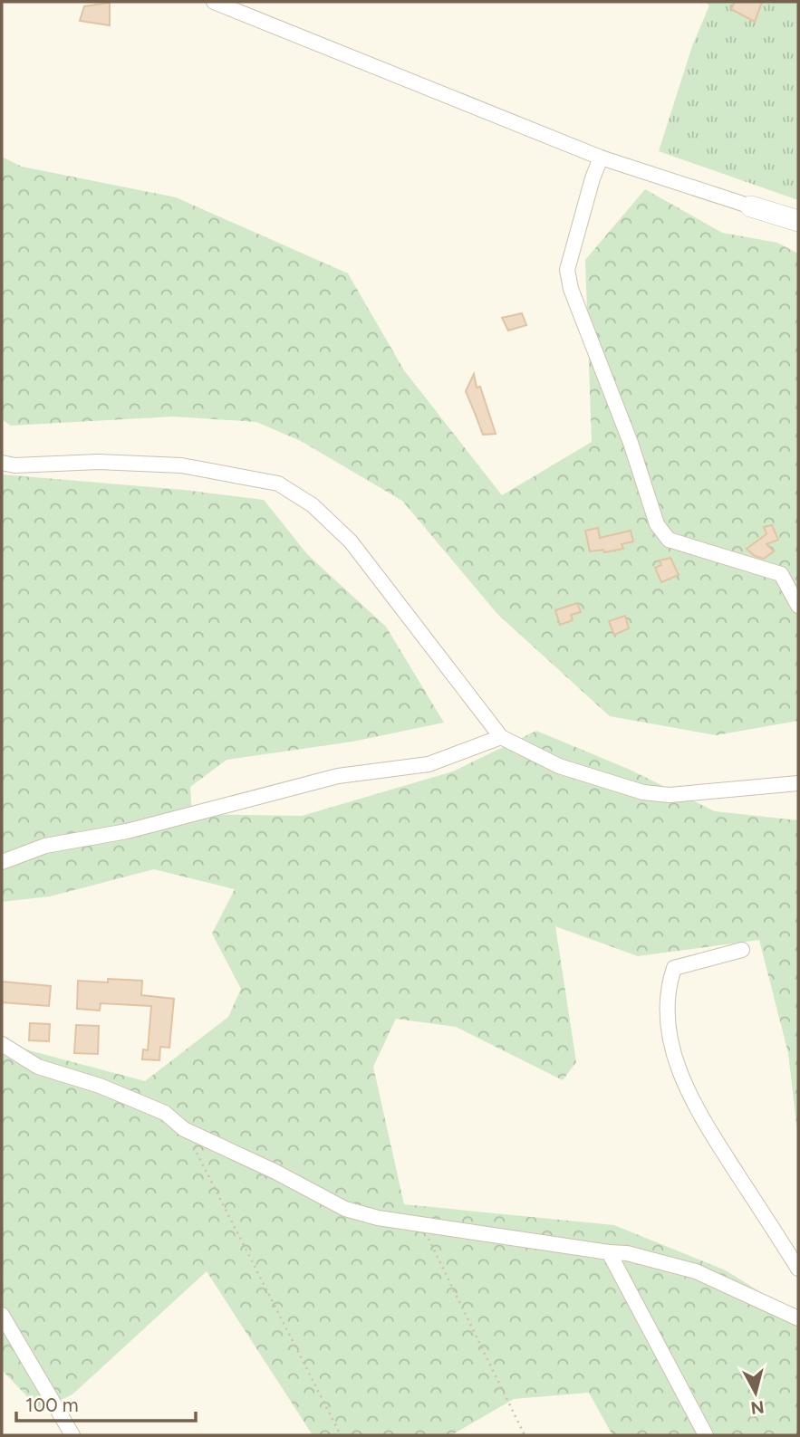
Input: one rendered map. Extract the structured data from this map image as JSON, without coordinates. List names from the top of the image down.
{
  "scale_bar": "100 m",
  "north": "bottom"
}
